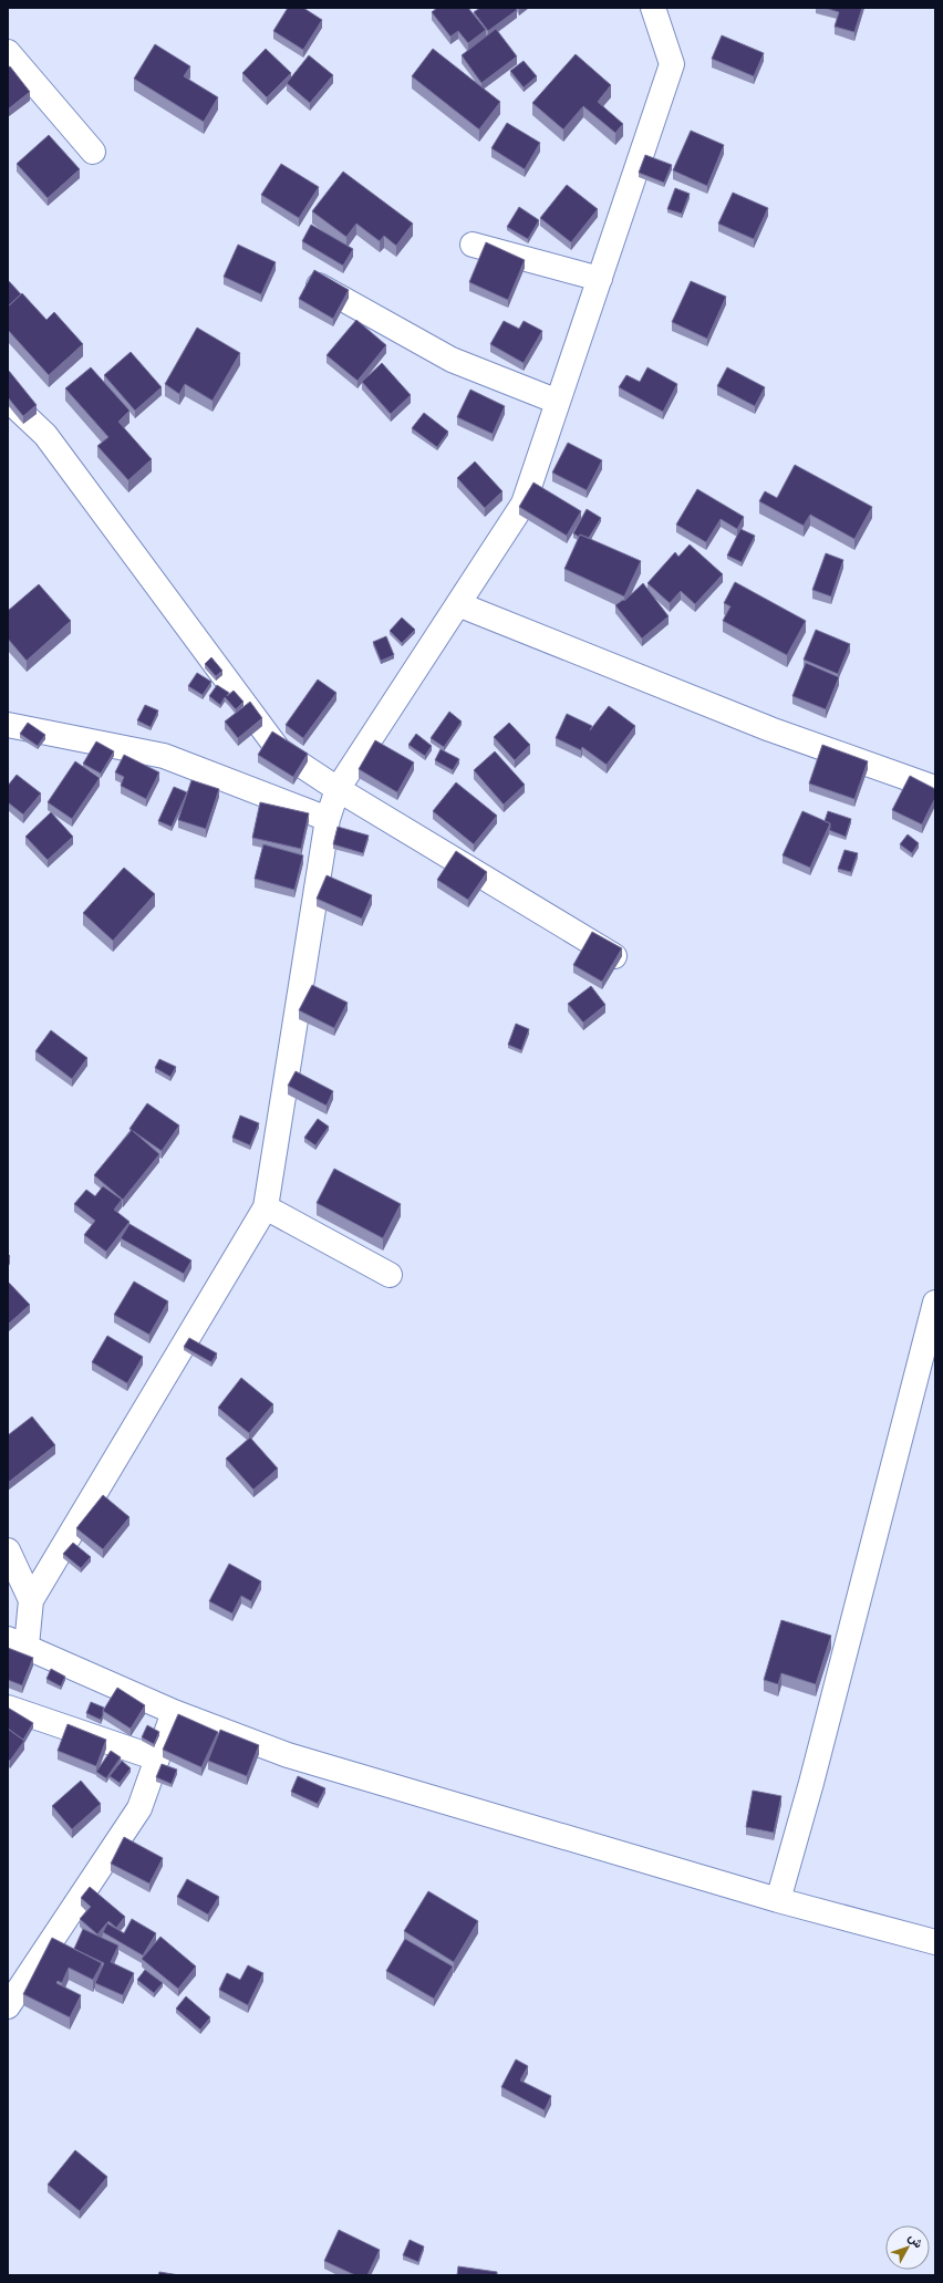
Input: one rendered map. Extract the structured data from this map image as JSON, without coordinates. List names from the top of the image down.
{
  "north": "top right"
}
